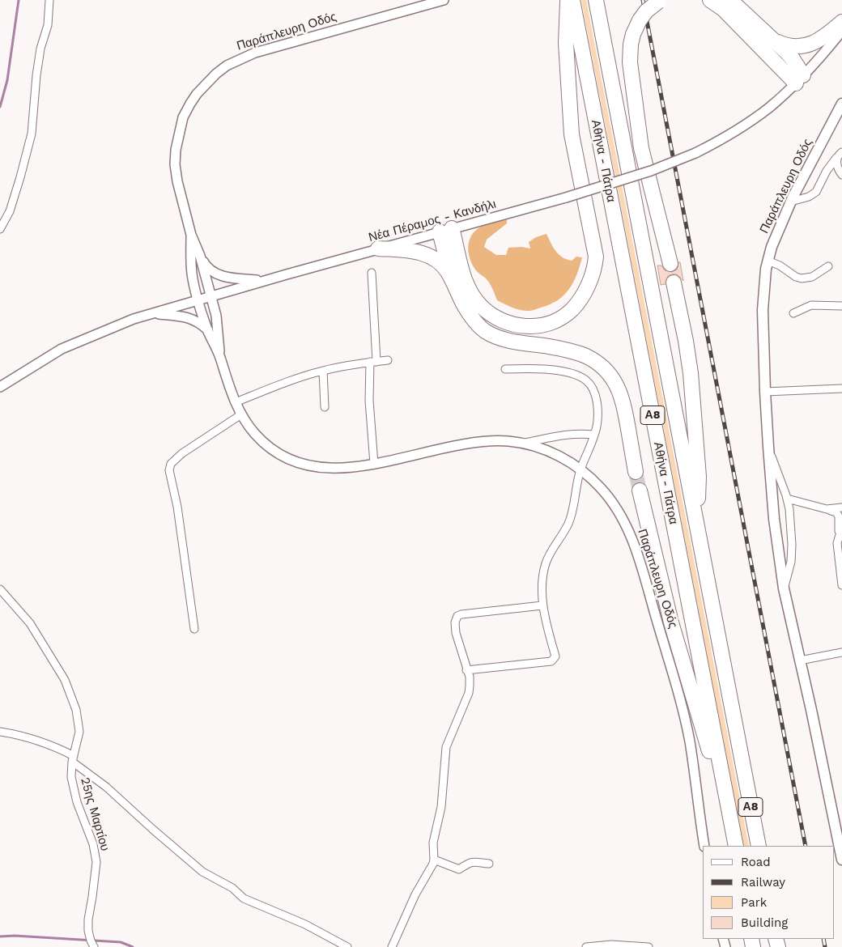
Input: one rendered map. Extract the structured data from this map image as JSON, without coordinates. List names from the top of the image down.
{
  "streets": {
    "highway": ["Αθήνα - Πάτρα", "Α8"],
    "main road": ["Παράπλευρη Οδός"],
    "street": ["Νέα Πέραμος - Κανδήλι", "25ης Μαρτίου"]
  },
  "crossings": [
    ["Παράπλευρη Οδός", "Νέα Πέραμος - Κανδήλι"]
  ],
  "legend": [
    "Road",
    "Railway",
    "Park",
    "Building"
  ]
}
